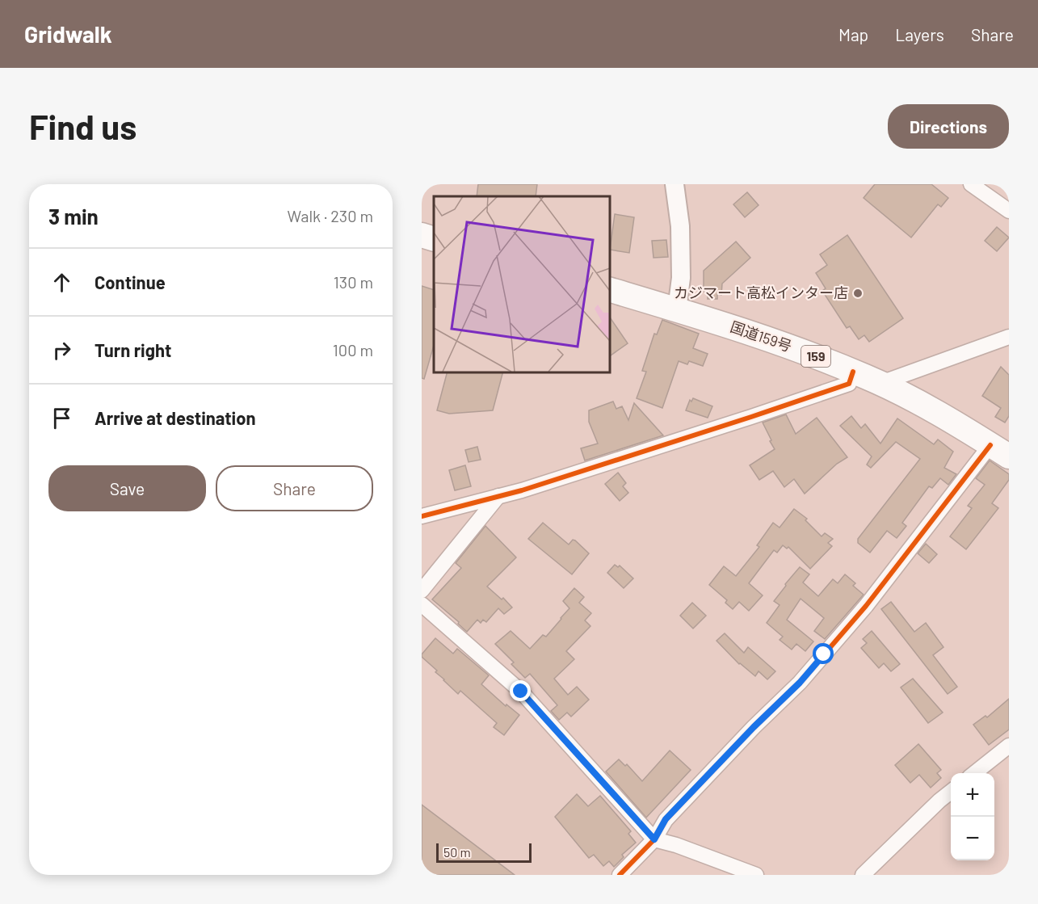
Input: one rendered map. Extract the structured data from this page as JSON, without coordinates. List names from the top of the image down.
{
  "streets": {
    "highway": ["国道159号", "159"]
  },
  "places": ["カジマート高松インター店"],
  "scale_bar": "50 m",
  "page": {
    "header": "Gridwalk",
    "nav": ["Map", "Layers", "Share"],
    "buttons": [
      "Directions",
      ["Save", "Share"]
    ],
    "title": "Find us",
    "heading": ["3 min", "Walk · 230 m"],
    "list": [
      ["Continue", "130 m"],
      ["Turn right", "100 m"],
      "Arrive at destination"
    ],
    "map_buttons": ["+", "−"],
    "scale": "50 m"
  }
}
